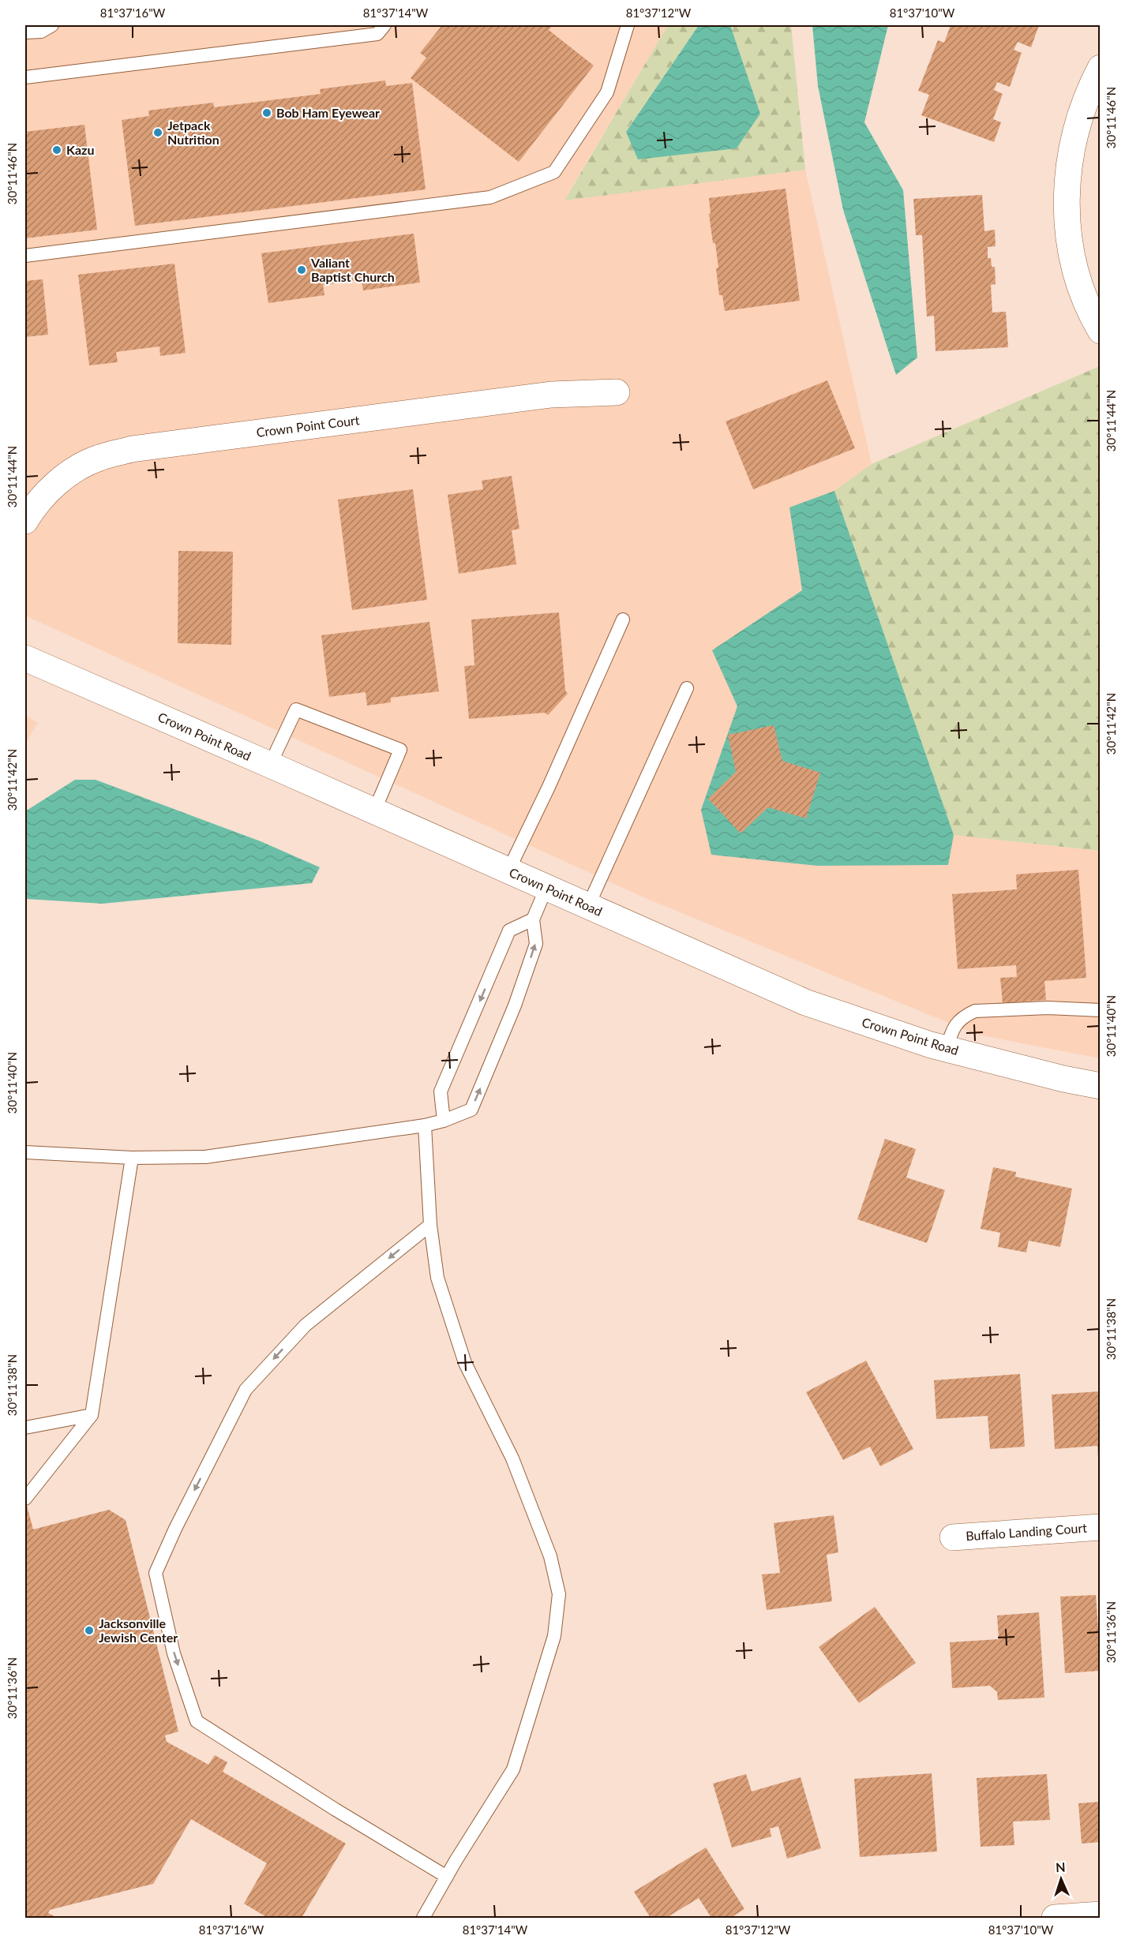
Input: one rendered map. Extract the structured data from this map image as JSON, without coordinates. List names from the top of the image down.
{
  "streets": {
    "street": ["Crown Point Court", "Crown Point Road", "Buffalo Landing Court"]
  },
  "places": [
    "Bob Ham Eyewear",
    "Jetpack Nutrition",
    "Kazu",
    "Valiant Baptist Church",
    "Jacksonville Jewish Center"
  ],
  "north": "top",
  "coordinates": [
    "81°37'16\"W",
    "81°37'14\"W",
    "81°37'12\"W",
    "81°37'10\"W",
    "30°11'46\"N",
    "30°11'44\"N",
    "30°11'42\"N",
    "30°11'40\"N",
    "30°11'38\"N",
    "30°11'36\"N"
  ]
}
